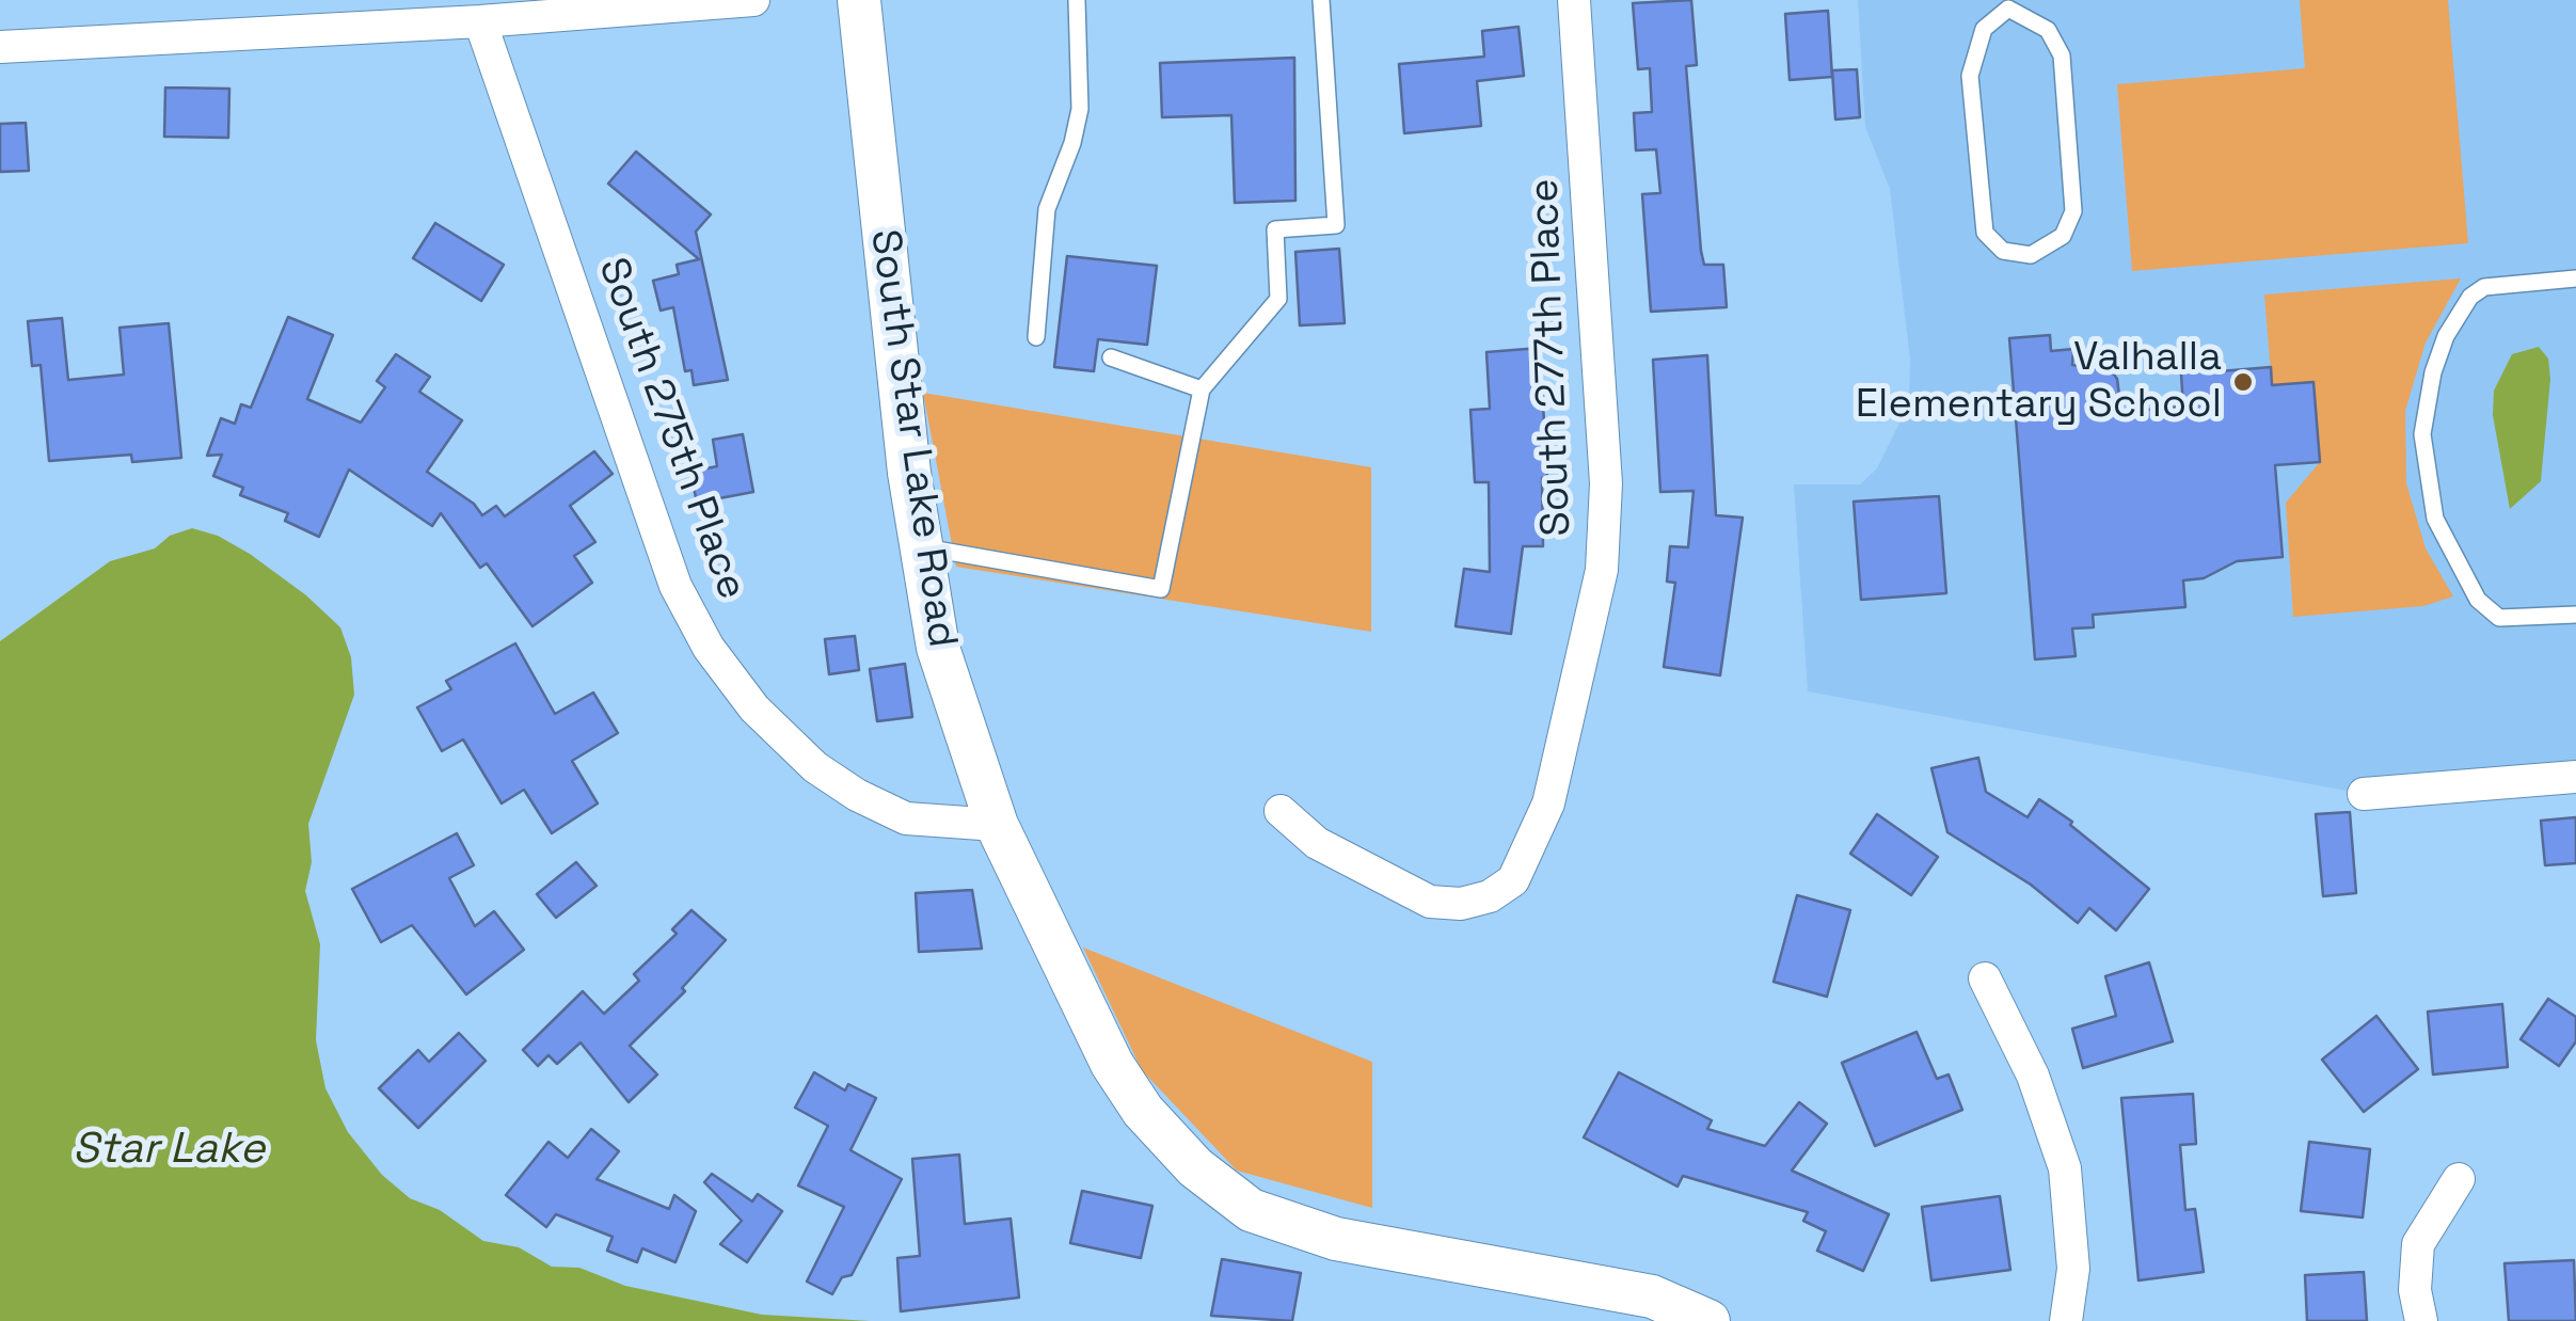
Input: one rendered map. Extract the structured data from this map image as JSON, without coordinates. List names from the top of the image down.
{
  "streets": {
    "street": ["South 277th Place", "South 275th Place", "South Star Lake Road"]
  },
  "crossings": [
    ["South 275th Place", "South Star Lake Road"]
  ],
  "water": ["Star Lake"],
  "places": ["Valhalla Elementary School"]
}
